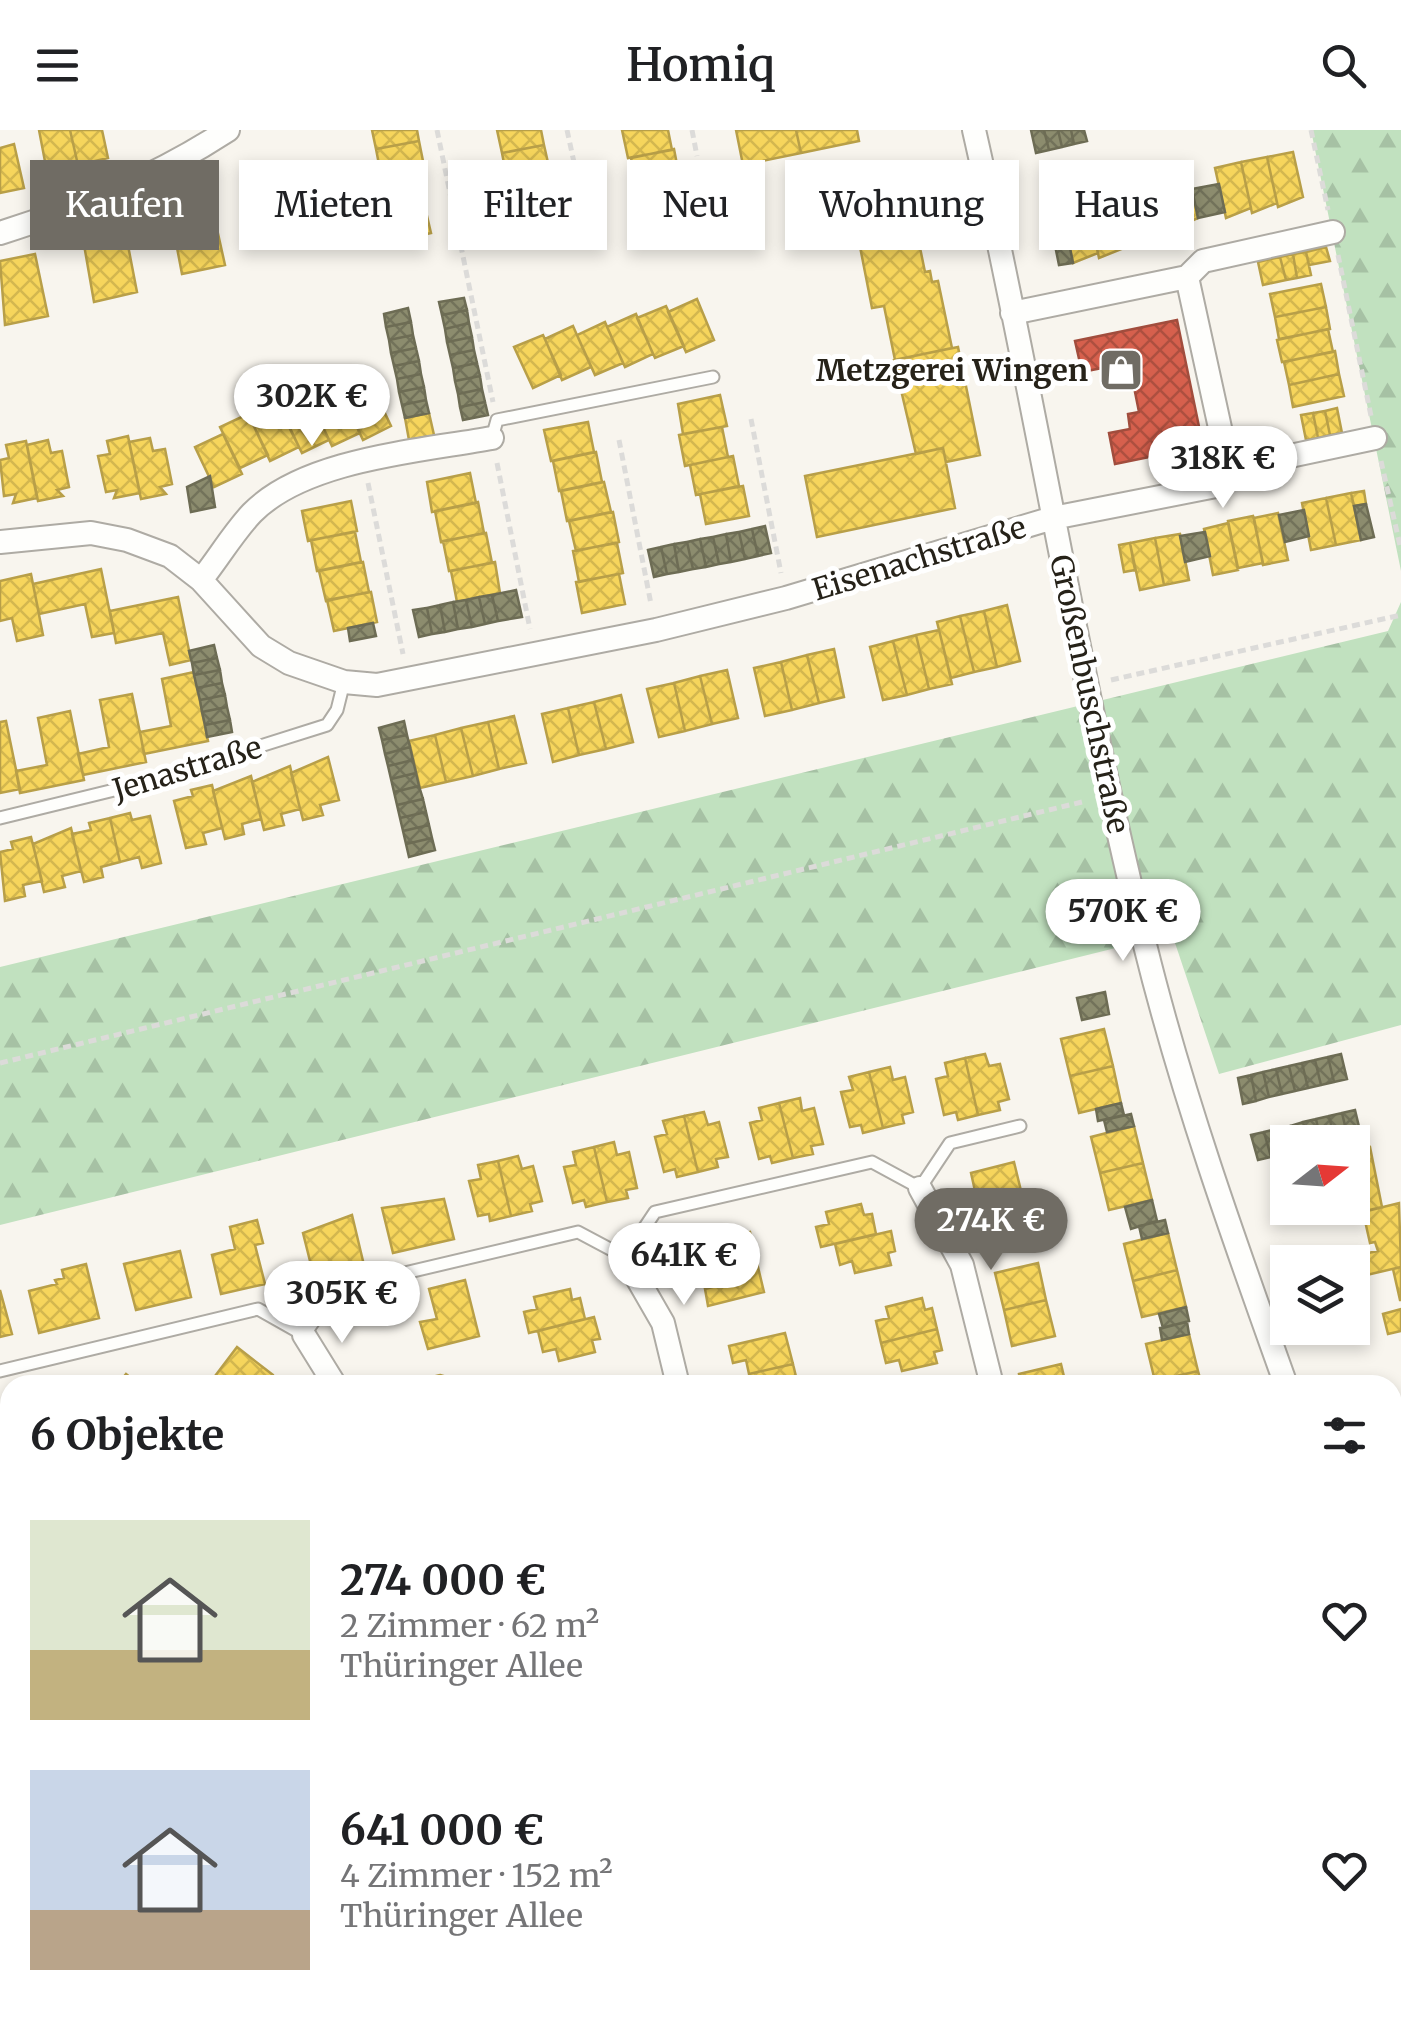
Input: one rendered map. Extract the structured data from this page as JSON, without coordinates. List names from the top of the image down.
{
  "streets": {
    "street": ["Eisenachstraße", "Großenbuschstraße"],
    "lane": ["Jenastraße"]
  },
  "crossings": [
    ["Eisenachstraße", "Großenbuschstraße"],
    ["Eisenachstraße", "Jenastraße"]
  ],
  "places": {
    "shop": ["Metzgerei Wingen"]
  },
  "north": "right",
  "page": {
    "header": "Homiq",
    "chip": [
      "Kaufen",
      "Mieten",
      "Filter",
      "Neu",
      "Wohnung",
      "Haus"
    ],
    "price": [
      "302K €",
      "318K €",
      "570K €",
      "274K €",
      "641K €",
      "305K €"
    ],
    "heading": "6 Objekte",
    "list": [
      {
        "name": "274 000 €",
        "note": "2 Zimmer · 62 m² · Thüringer Allee"
      },
      {
        "name": "641 000 €",
        "note": "4 Zimmer · 152 m² · Thüringer Allee"
      }
    ]
  }
}
